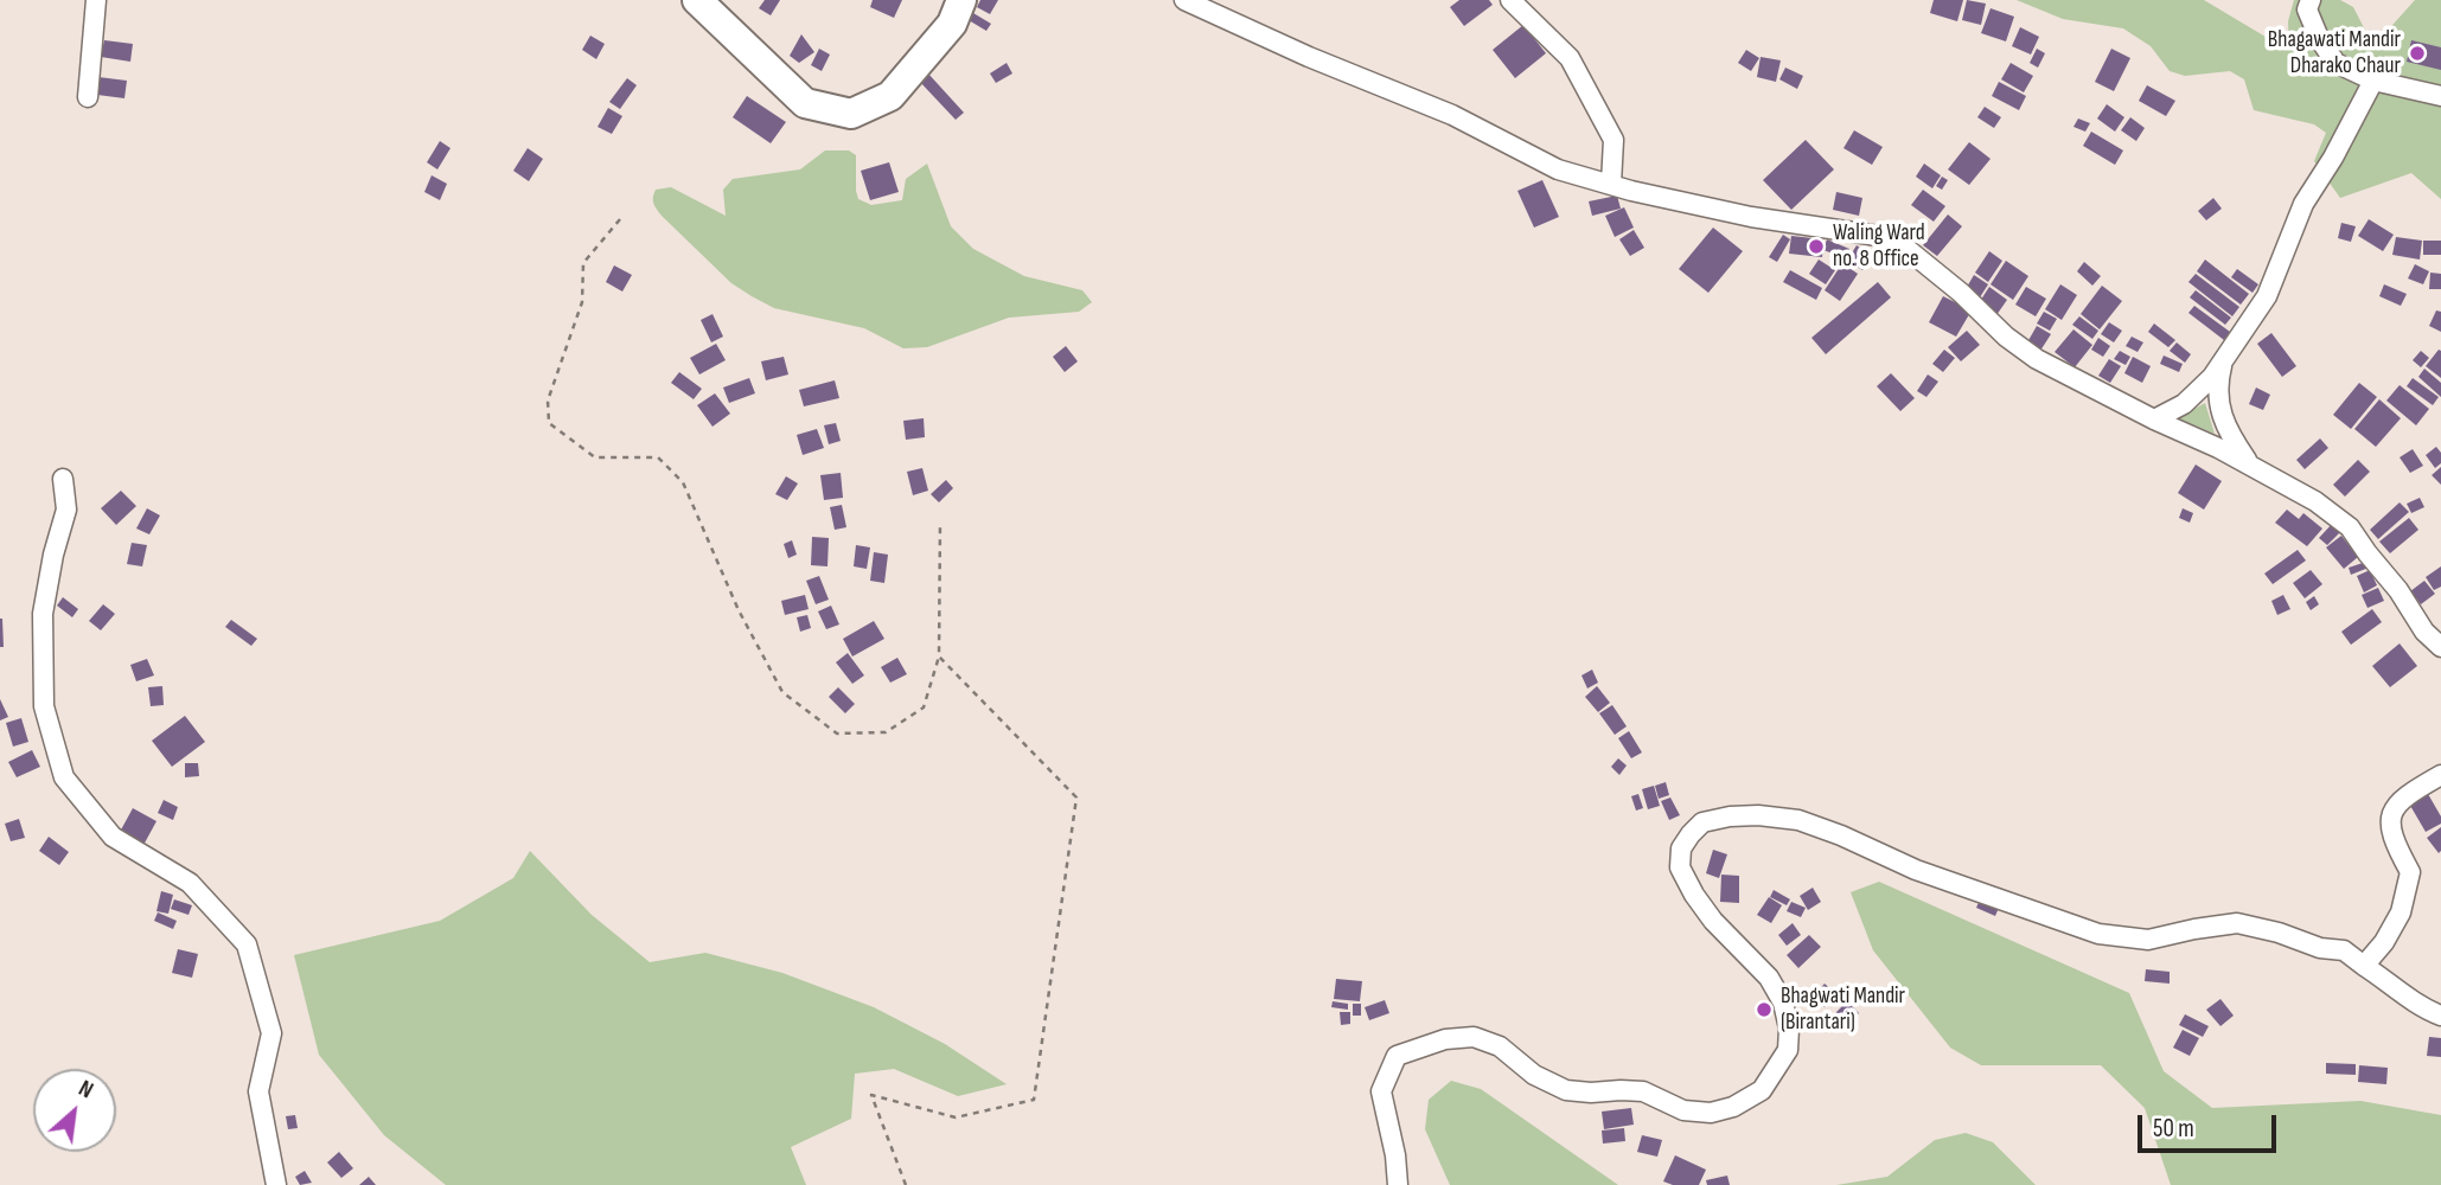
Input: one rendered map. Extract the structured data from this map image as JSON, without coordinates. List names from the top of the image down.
{
  "places": ["Bhagawati Mandir Dharako Chaur", "Waling Ward no. 8 Office", "Bhagwati Mandir (Birantari)"],
  "scale_bar": "50 m",
  "north": "top right"
}
